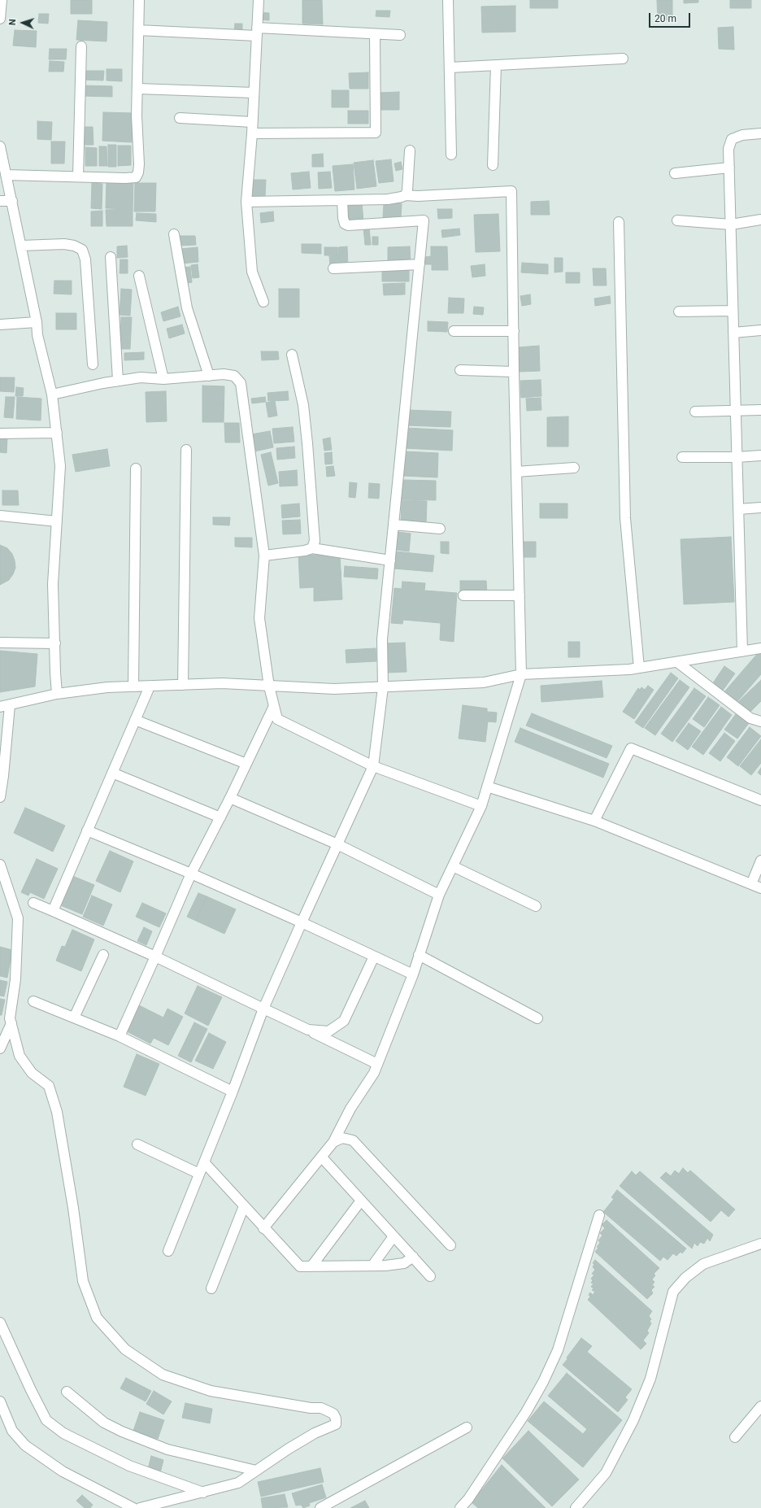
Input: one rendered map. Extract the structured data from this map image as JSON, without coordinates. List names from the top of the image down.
{
  "scale_bar": "20 m",
  "north": "left"
}
